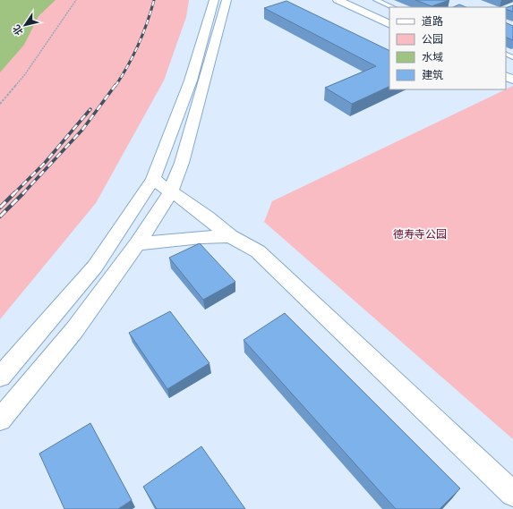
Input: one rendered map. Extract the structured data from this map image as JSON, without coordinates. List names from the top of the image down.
{
  "parks": ["德寿寺公园"],
  "legend": [
    "道路",
    "公园",
    "水域",
    "建筑"
  ],
  "north": "bottom left"
}
